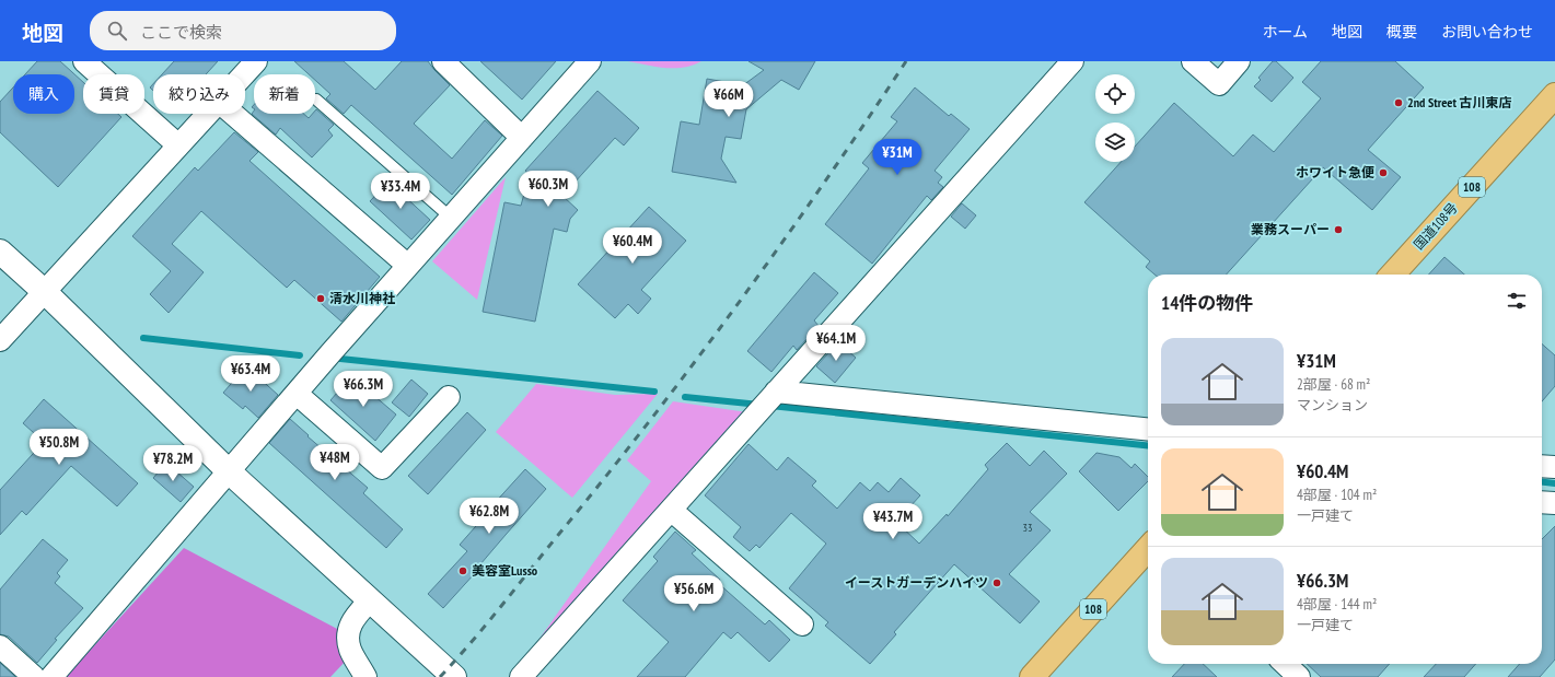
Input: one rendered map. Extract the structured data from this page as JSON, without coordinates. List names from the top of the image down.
{
  "streets": {
    "highway": ["108", "国道108号"]
  },
  "places": [
    "2nd Street 古川東店",
    "ホワイト急便",
    "業務スーパー",
    "清水川神社",
    "美容室Lusso",
    "イーストガーデンハイツ"
  ],
  "house_numbers": ["33"],
  "page": {
    "header": "地図",
    "search": "ここで検索",
    "nav": [
      "ホーム",
      "地図",
      "概要",
      "お問い合わせ"
    ],
    "chip": [
      "購入",
      "賃貸",
      "絞り込み",
      "新着"
    ],
    "price": [
      "¥66M",
      "¥31M",
      "¥60.3M",
      "¥33.4M",
      "¥60.4M",
      "¥64.1M",
      "¥63.4M",
      "¥66.3M",
      "¥50.8M",
      "¥48M",
      "¥78.2M",
      "¥62.8M",
      "¥43.7M",
      "¥56.6M"
    ],
    "heading": "14件の物件",
    "list": [
      {
        "name": "¥31M",
        "note": "2部屋 · 68 m² · マンション"
      },
      {
        "name": "¥60.4M",
        "note": "4部屋 · 104 m² · 一戸建て"
      },
      {
        "name": "¥66.3M",
        "note": "4部屋 · 144 m² · 一戸建て"
      }
    ]
  }
}
